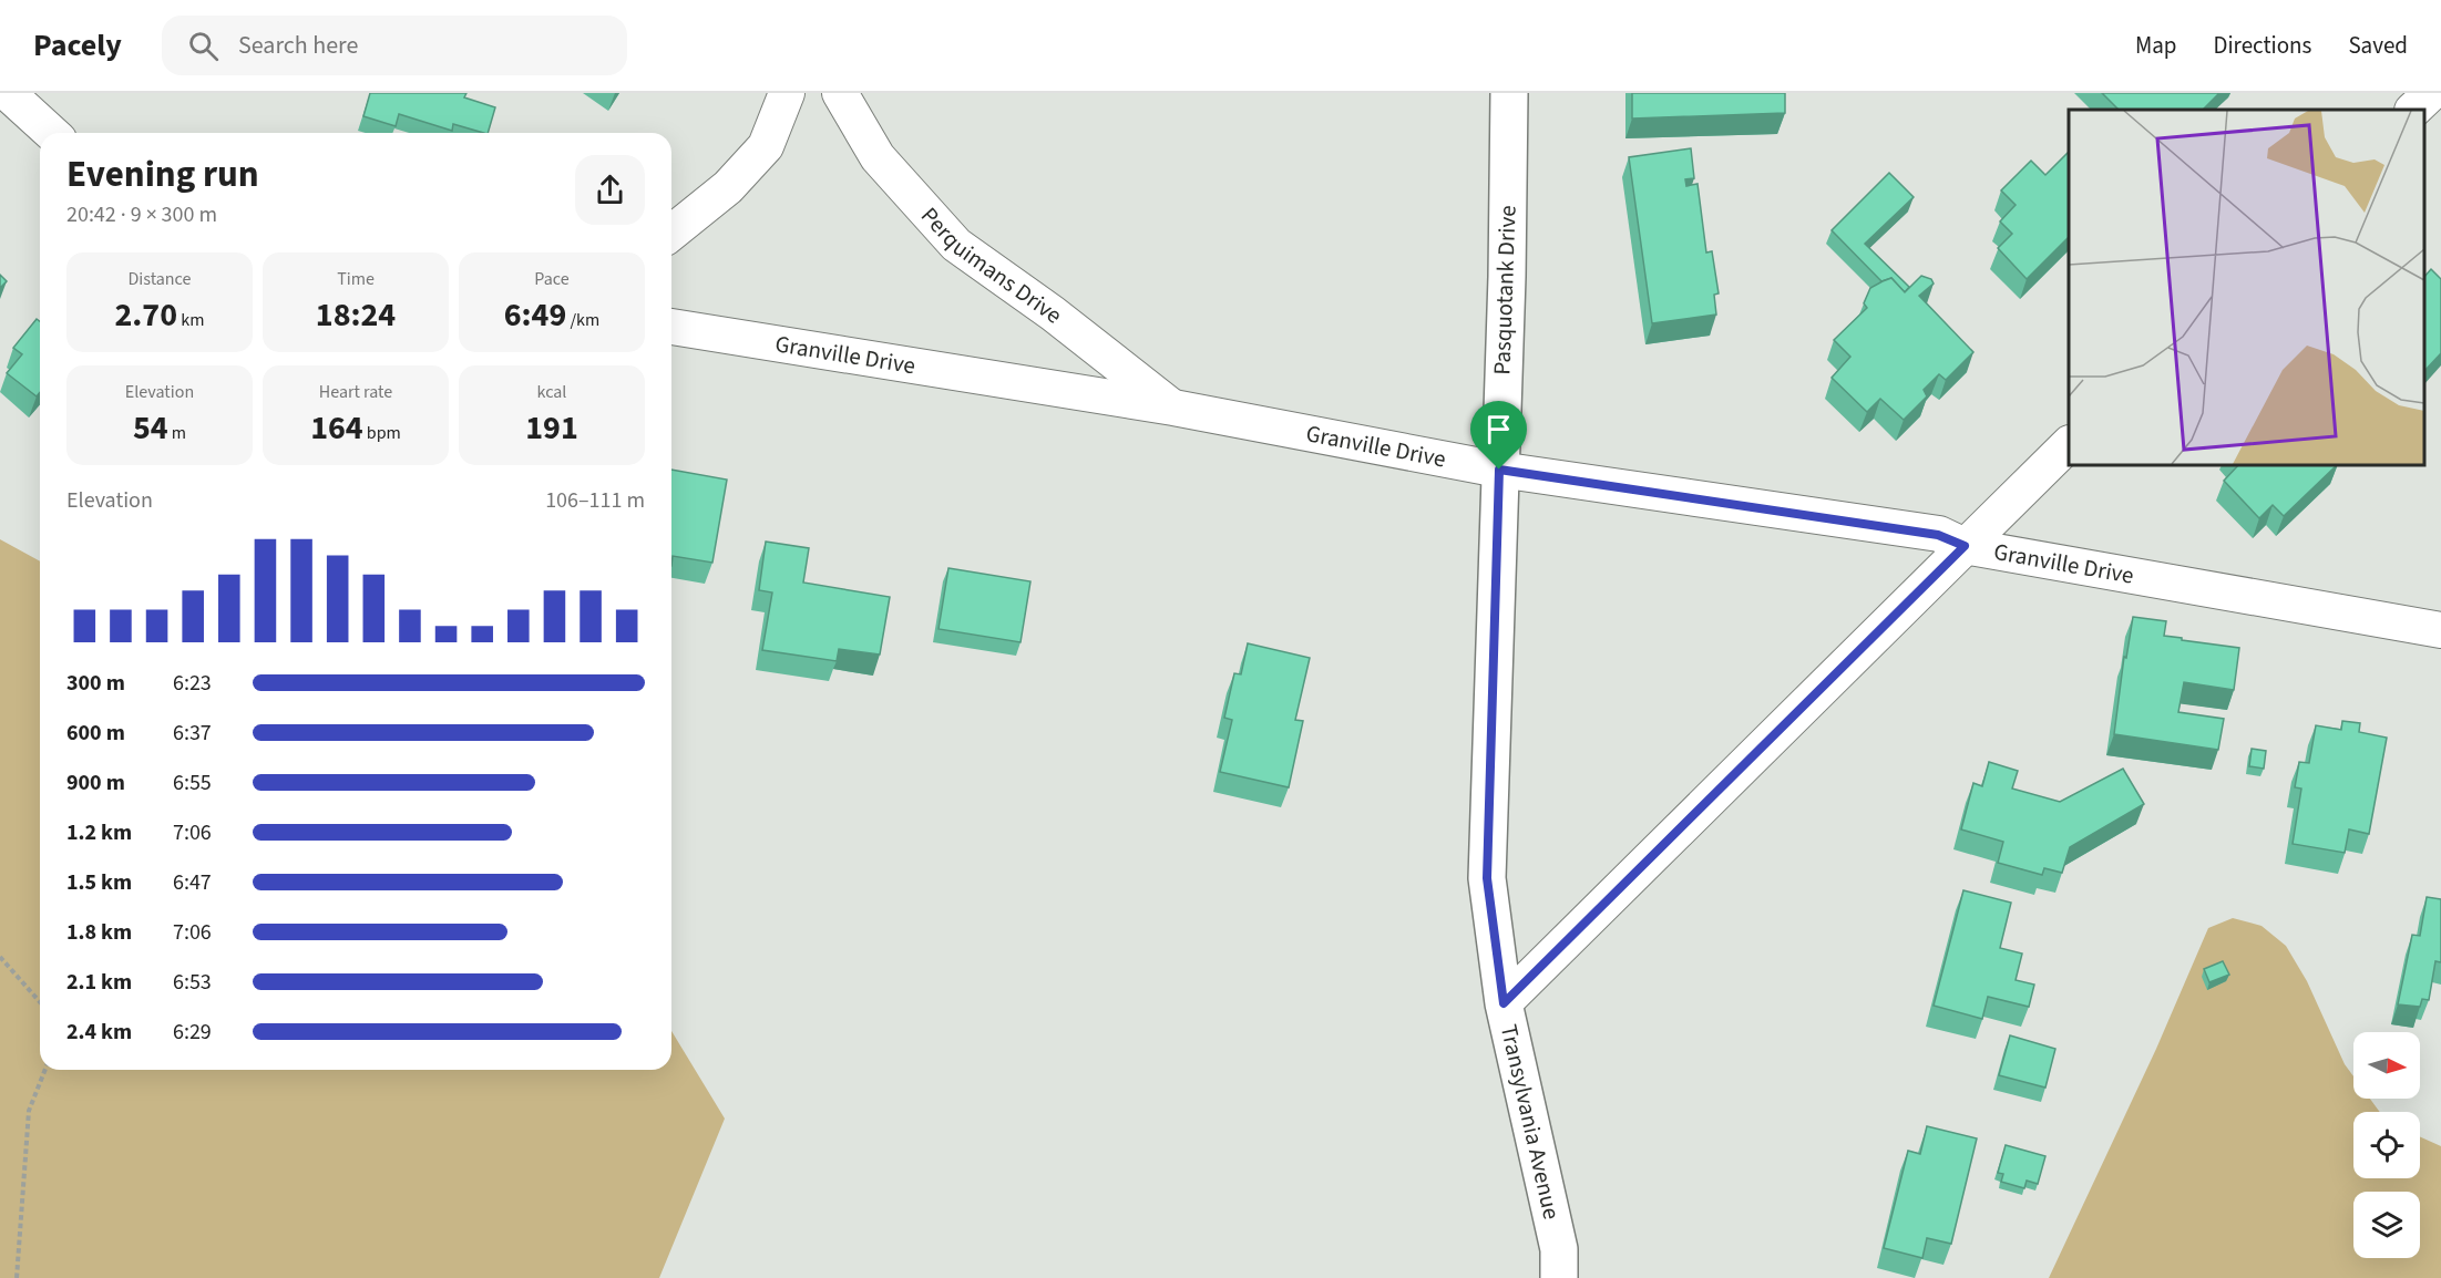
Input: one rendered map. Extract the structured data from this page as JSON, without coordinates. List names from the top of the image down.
{
  "streets": {
    "street": [
      "Perquimans Drive",
      "Pasquotank Drive",
      "Granville Drive",
      "Transylvania Avenue"
    ]
  },
  "crossings": [
    ["Perquimans Drive", "Granville Drive"],
    ["Pasquotank Drive", "Granville Drive"],
    ["Pasquotank Drive", "Transylvania Avenue"],
    ["Granville Drive", "Transylvania Avenue"]
  ],
  "north": "right",
  "page": {
    "header": "Pacely",
    "search": "Search here",
    "nav": ["Map", "Directions", "Saved"],
    "heading": ["Evening run", "20:42 · 9 × 300 m"],
    "stats": [
      ["Distance", "2.70 km"],
      ["Time", "18:24"],
      ["Pace", "6:49 /km"],
      ["Elevation", "54 m"],
      ["Heart rate", "164 bpm"],
      ["kcal", "191"]
    ],
    "chart": ["Elevation", "106–111 m"],
    "list": [
      {
        "name": "300 m",
        "note": "6:23"
      },
      {
        "name": "600 m",
        "note": "6:37"
      },
      {
        "name": "900 m",
        "note": "6:55"
      },
      {
        "name": "1.2 km",
        "note": "7:06"
      },
      {
        "name": "1.5 km",
        "note": "6:47"
      },
      {
        "name": "1.8 km",
        "note": "7:06"
      },
      {
        "name": "2.1 km",
        "note": "6:53"
      },
      {
        "name": "2.4 km",
        "note": "6:29"
      }
    ]
  }
}
